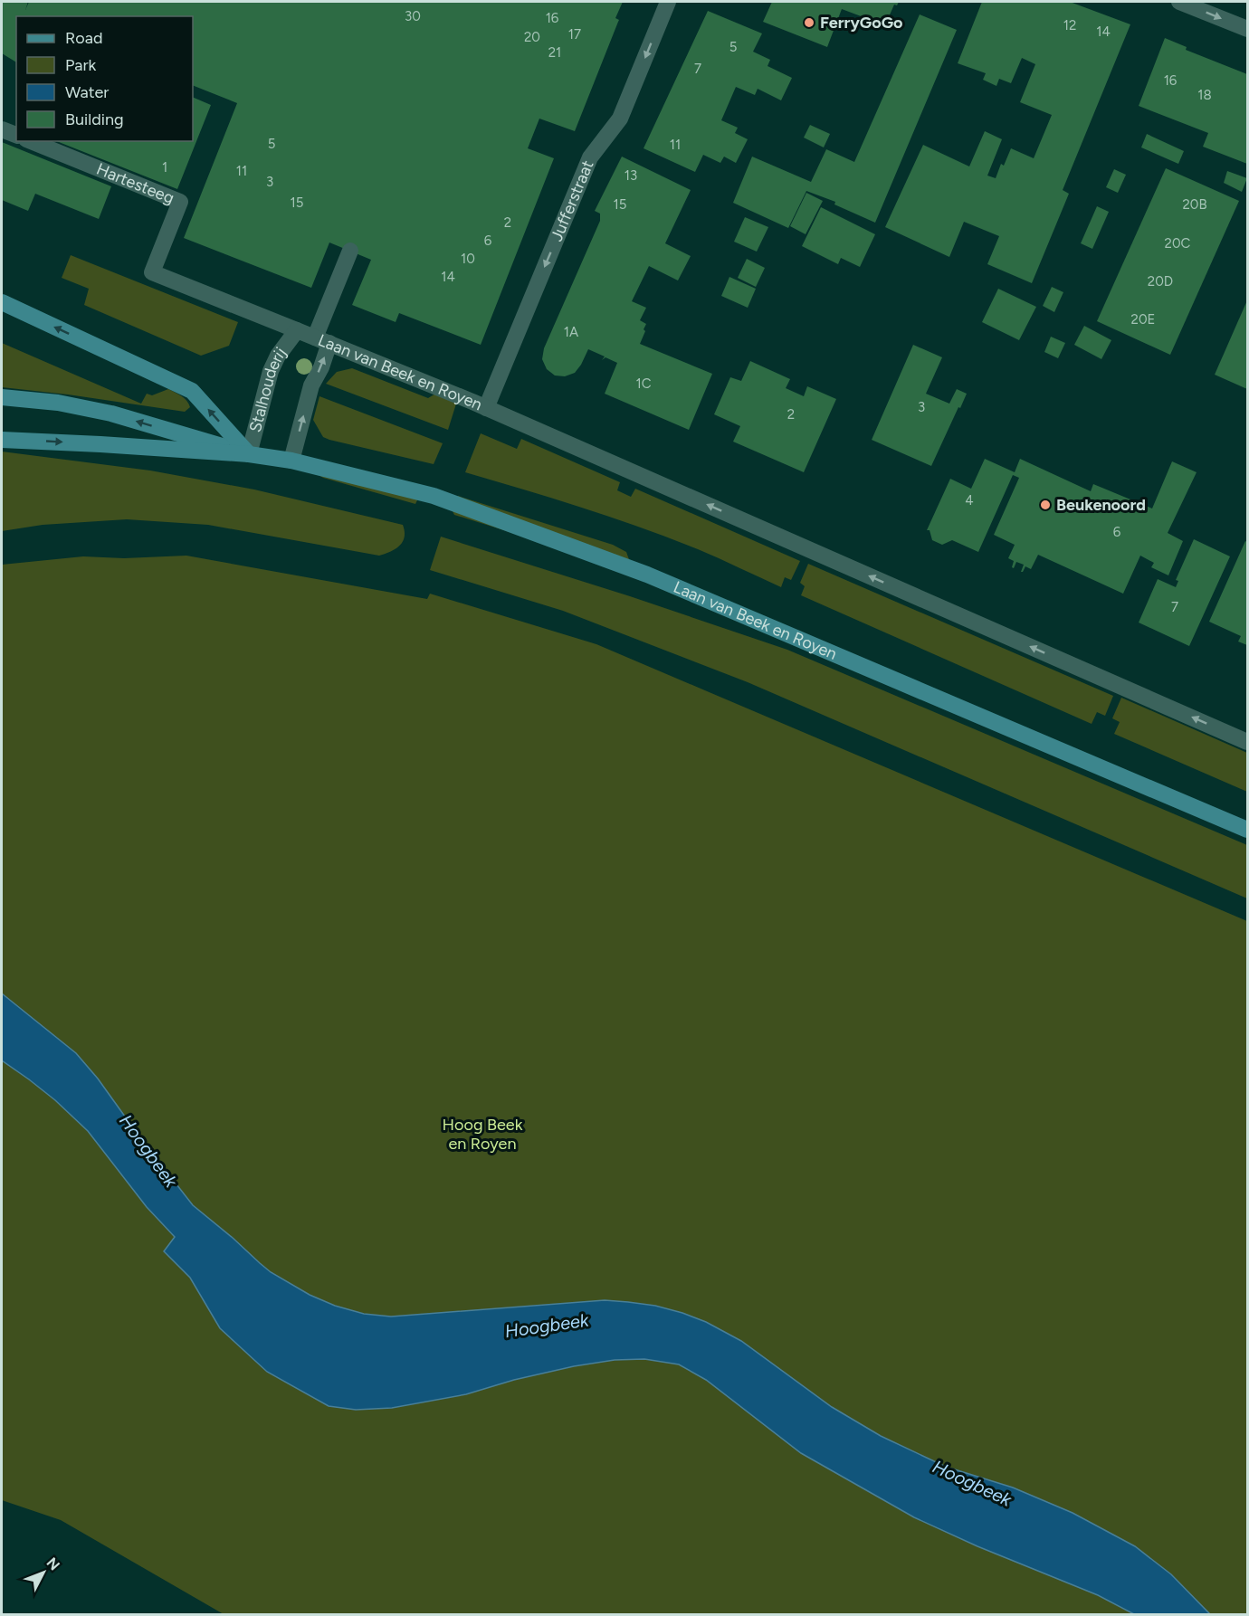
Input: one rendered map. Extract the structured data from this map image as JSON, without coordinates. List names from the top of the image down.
{
  "streets": {
    "main road": ["Laan van Beek en Royen"],
    "street": ["Hartesteeg", "Jufferstraat", "Stalhouderij"]
  },
  "crossings": [
    ["Hartesteeg", "Laan van Beek en Royen"],
    ["Hartesteeg", "Stalhouderij"],
    ["Jufferstraat", "Laan van Beek en Royen"],
    ["Laan van Beek en Royen", "Stalhouderij"]
  ],
  "one_way": ["Jufferstraat"],
  "water": ["Hoogbeek"],
  "parks": ["Hoog Beek en Royen"],
  "places": ["FerryGoGo", "Beukenoord"],
  "house_numbers": [
    "30",
    "16",
    "12",
    "14",
    "17",
    "20",
    "5",
    "21",
    "7",
    "16",
    "18",
    "5",
    "11",
    "1",
    "11",
    "13",
    "3",
    "15",
    "15",
    "20B",
    "2",
    "6",
    "20C",
    "10",
    "14",
    "20D",
    "20E",
    "1A",
    "1C",
    "3",
    "2",
    "4",
    "6",
    "7"
  ],
  "legend": [
    "Road",
    "Park",
    "Water",
    "Building"
  ],
  "north": "top right"
}
